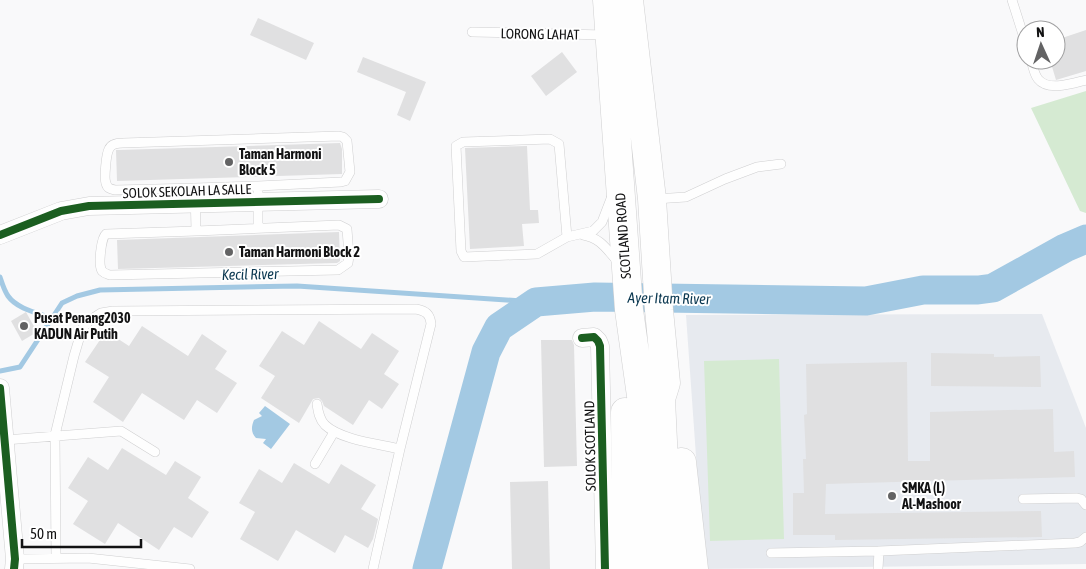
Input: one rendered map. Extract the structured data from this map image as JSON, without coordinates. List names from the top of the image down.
{
  "streets": {
    "highway": ["SCOTLAND ROAD"],
    "street": ["SOLOK SEKOLAH LA SALLE", "SOLOK SCOTLAND"],
    "lane": ["LORONG LAHAT"]
  },
  "crossings": [
    ["LORONG LAHAT", "SCOTLAND ROAD"]
  ],
  "water": ["Kecil River", "Ayer Itam River"],
  "places": [
    "Taman Harmoni Block 5",
    "Taman Harmoni Block 2",
    "Pusat Penang2030 KADUN Air Putih",
    "SMKA (L) Al-Mashoor"
  ],
  "scale_bar": "50 m",
  "north": "top"
}
